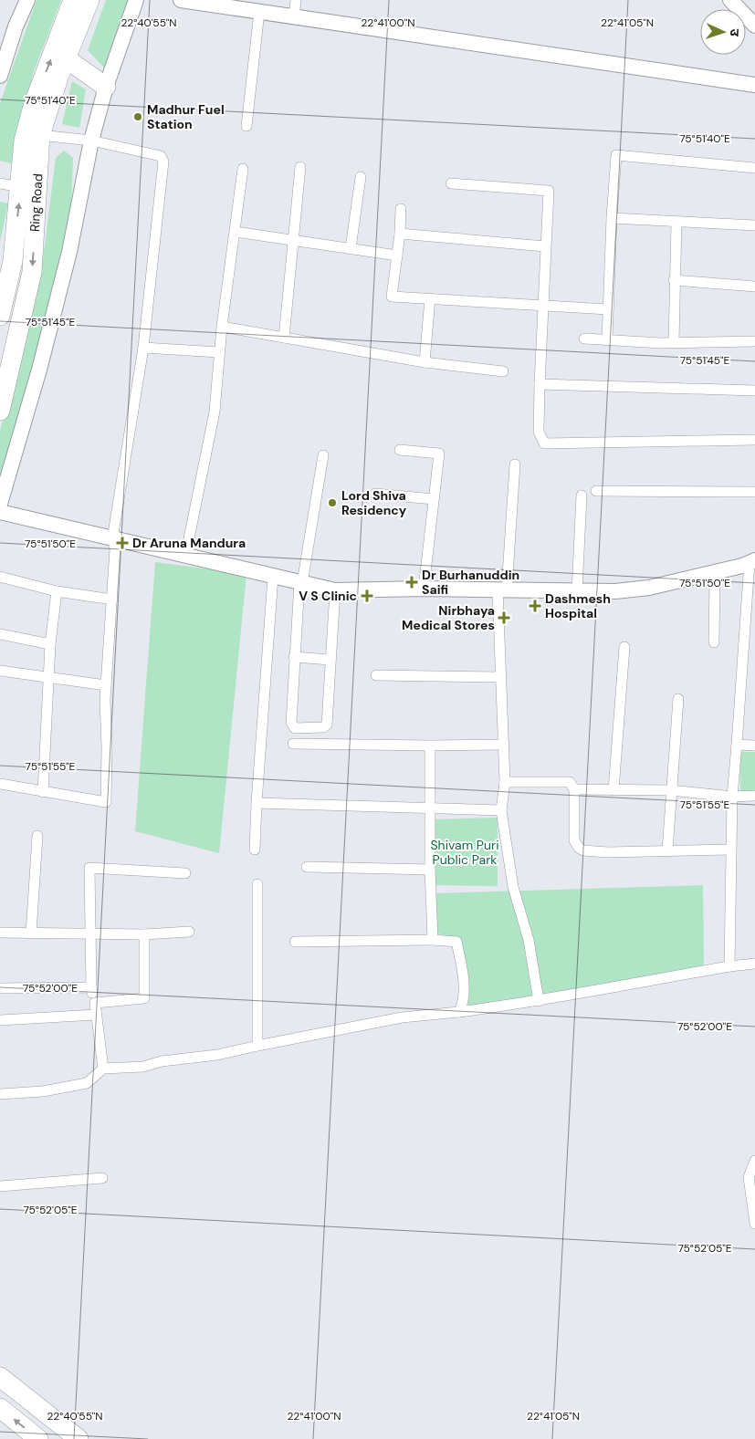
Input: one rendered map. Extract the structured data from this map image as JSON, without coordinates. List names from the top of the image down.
{
  "streets": {
    "highway": ["Ring Road"]
  },
  "parks": ["Shivam Puri Public Park"],
  "places": {
    "other": ["Madhur Fuel Station", "Lord Shiva Residency"],
    "health": [
      "Dr Aruna Mandura",
      "Dr Burhanuddin Saifi",
      "V S Clinic",
      "Dashmesh Hospital",
      "Nirbhaya Medical Stores"
    ]
  },
  "north": "right",
  "coordinates": [
    "22°40'55\"N",
    "22°41'00\"N",
    "22°41'05\"N",
    "75°51'40\"E",
    "75°51'45\"E",
    "75°51'50\"E",
    "75°51'55\"E",
    "75°52'00\"E",
    "75°52'05\"E"
  ]
}
